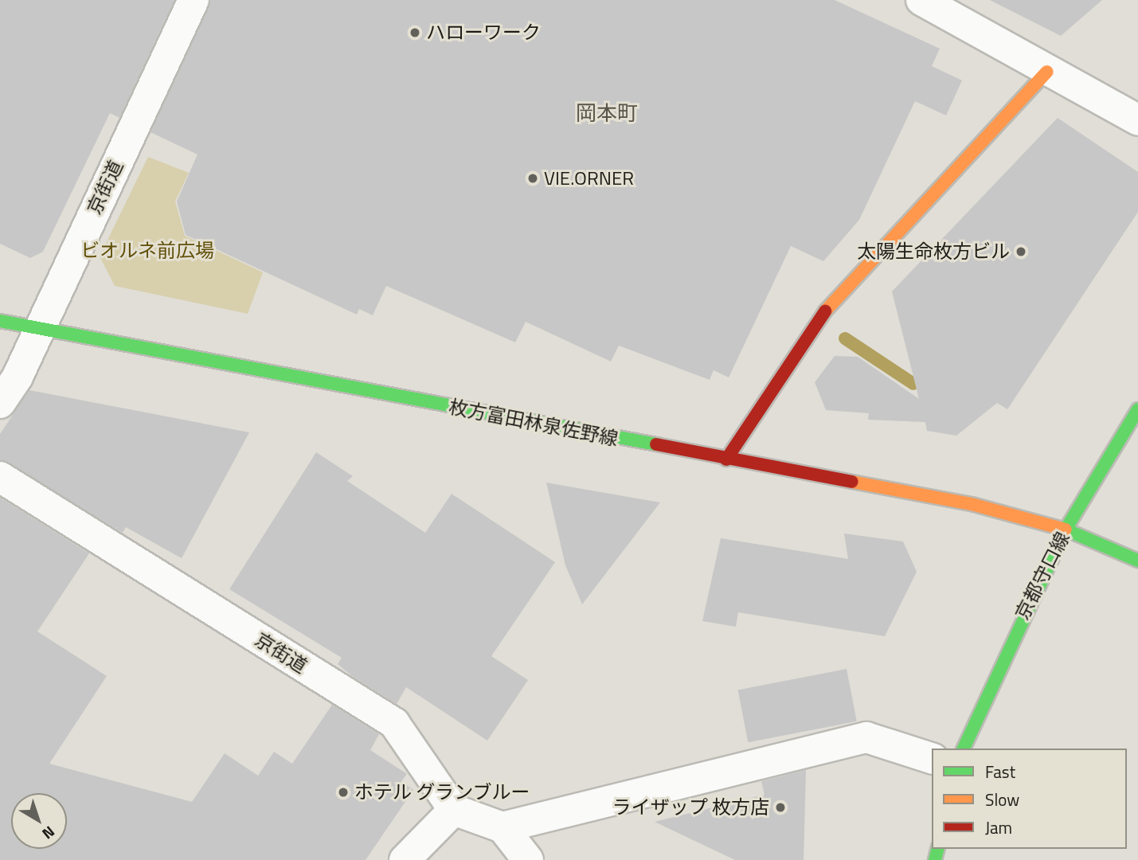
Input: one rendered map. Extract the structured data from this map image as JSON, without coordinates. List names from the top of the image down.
{
  "streets": {
    "main road": ["枚方富田林泉佐野線", "京都守口線"],
    "street": ["京街道"]
  },
  "crossings": [
    ["京街道", "枚方富田林泉佐野線"],
    ["枚方富田林泉佐野線", "京都守口線"]
  ],
  "districts": ["岡本町"],
  "parks": ["ビオルネ前広場"],
  "places": [
    "ハローワーク",
    "VIE.ORNER",
    "太陽生命枚方ビル",
    "ホテル グランブルー",
    "ライザップ 枚方店"
  ],
  "legend": ["Fast", "Slow", "Jam"],
  "north": "bottom right"
}
